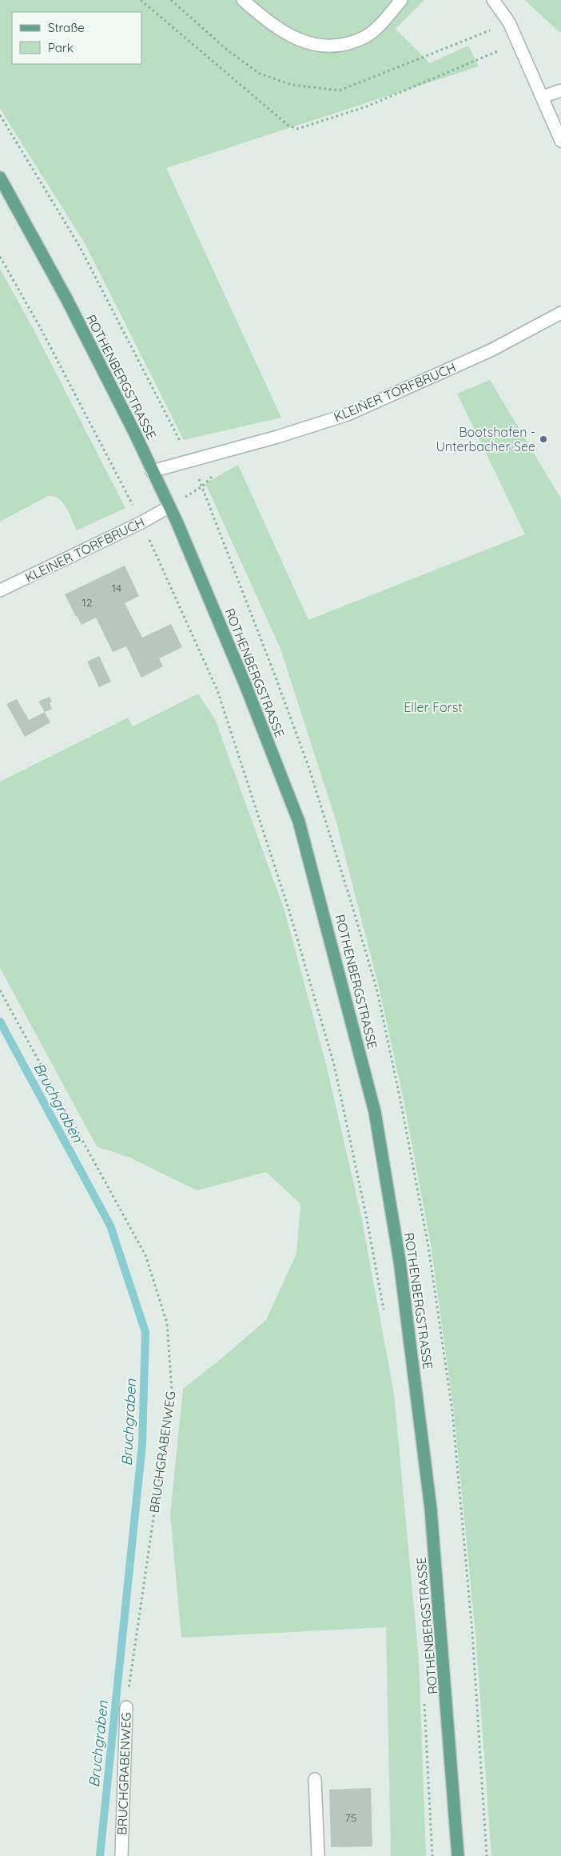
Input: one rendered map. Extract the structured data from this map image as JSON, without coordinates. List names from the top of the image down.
{
  "streets": {
    "main road": ["ROTHENBERGSTRASSE"],
    "street": ["KLEINER TORFBRUCH", "BRUCHGRABENWEG"]
  },
  "crossings": [
    ["ROTHENBERGSTRASSE", "KLEINER TORFBRUCH"]
  ],
  "water": ["Bruchgraben"],
  "parks": ["Eller Forst"],
  "places": ["Bootshafen - Unterbacher See"],
  "house_numbers": ["14", "12", "75"],
  "legend": ["Straße", "Park"]
}
